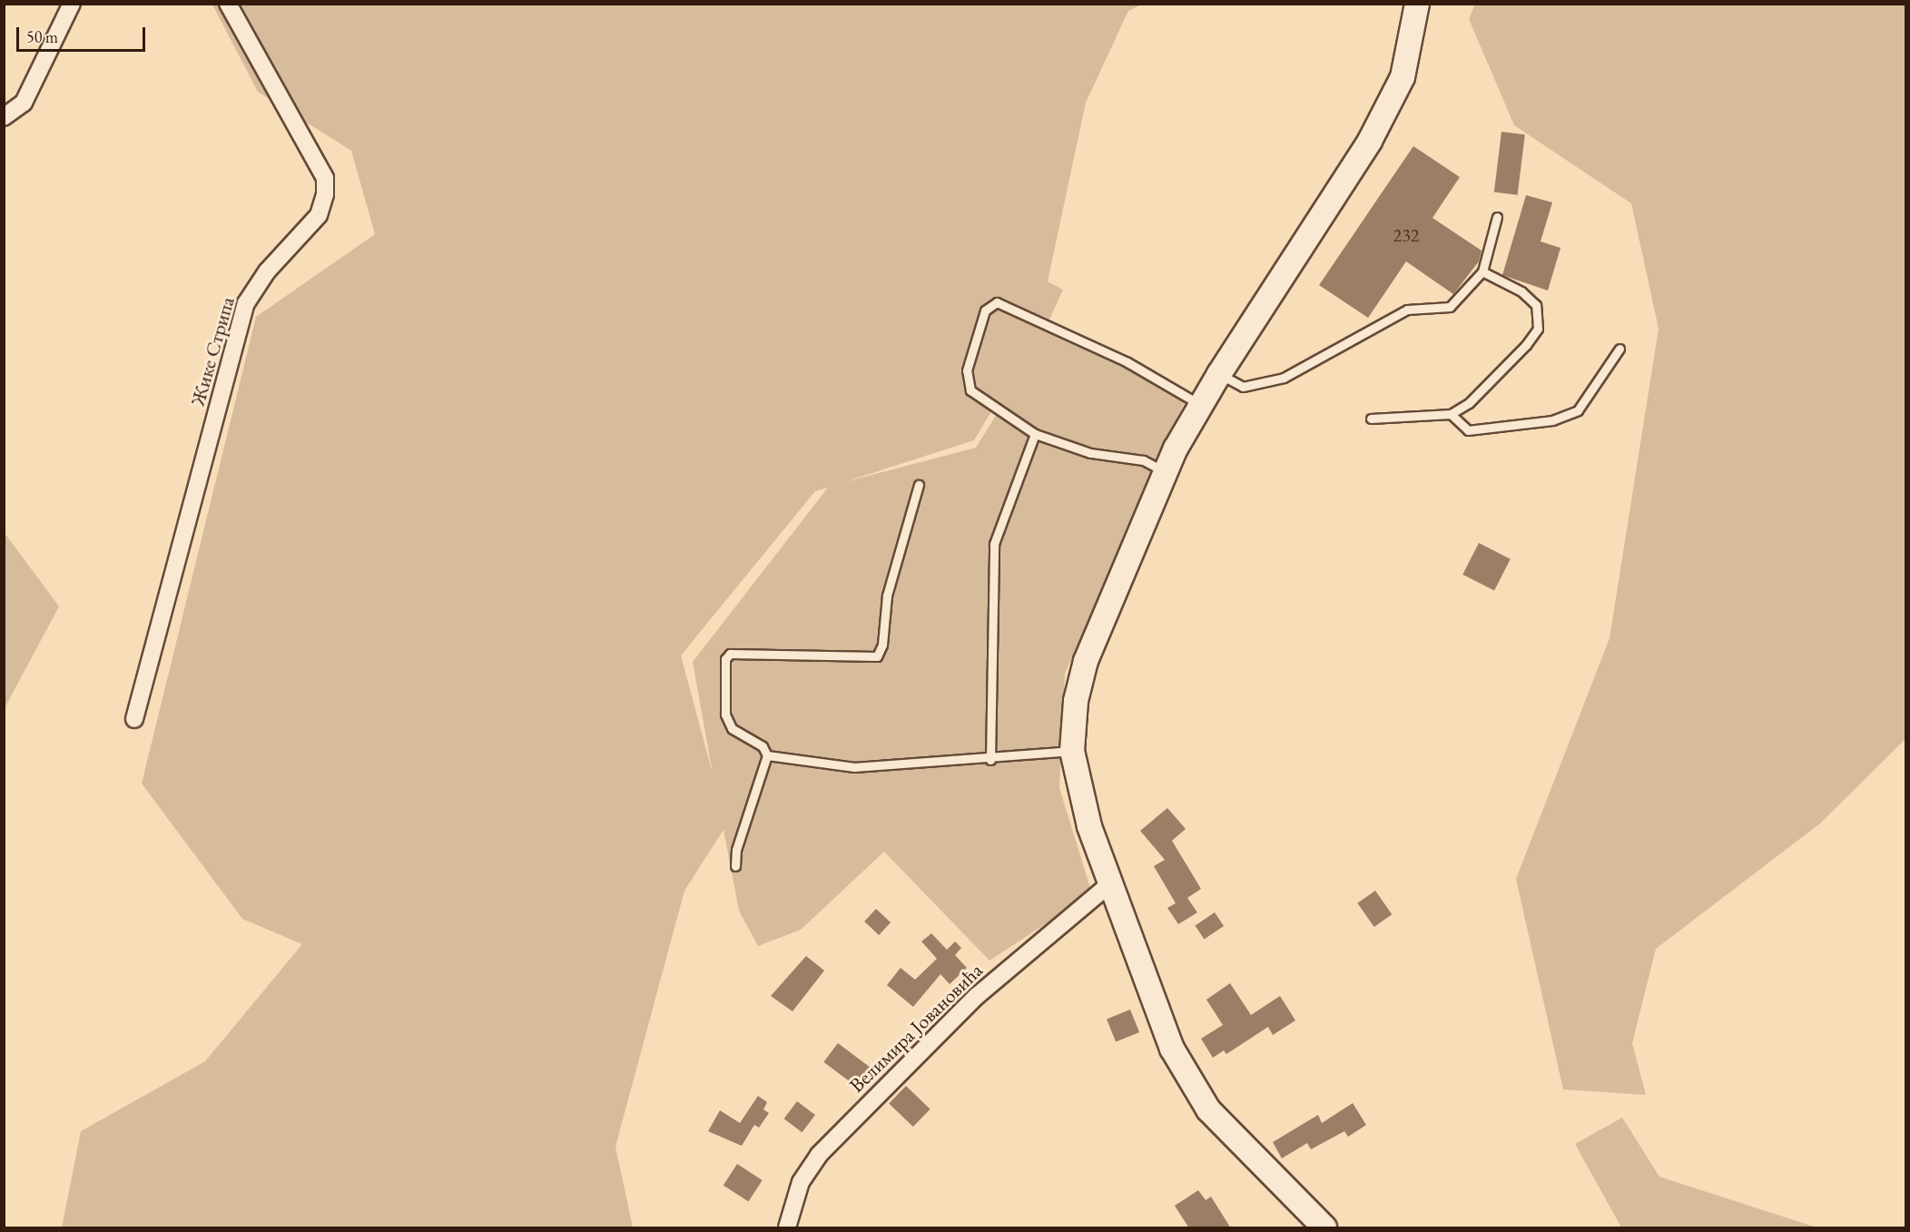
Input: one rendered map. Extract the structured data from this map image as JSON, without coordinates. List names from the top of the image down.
{
  "streets": {
    "street": ["Жике Стрипа", "Велимира Јовановића"]
  },
  "house_numbers": ["232"],
  "scale_bar": "50 m"
}
